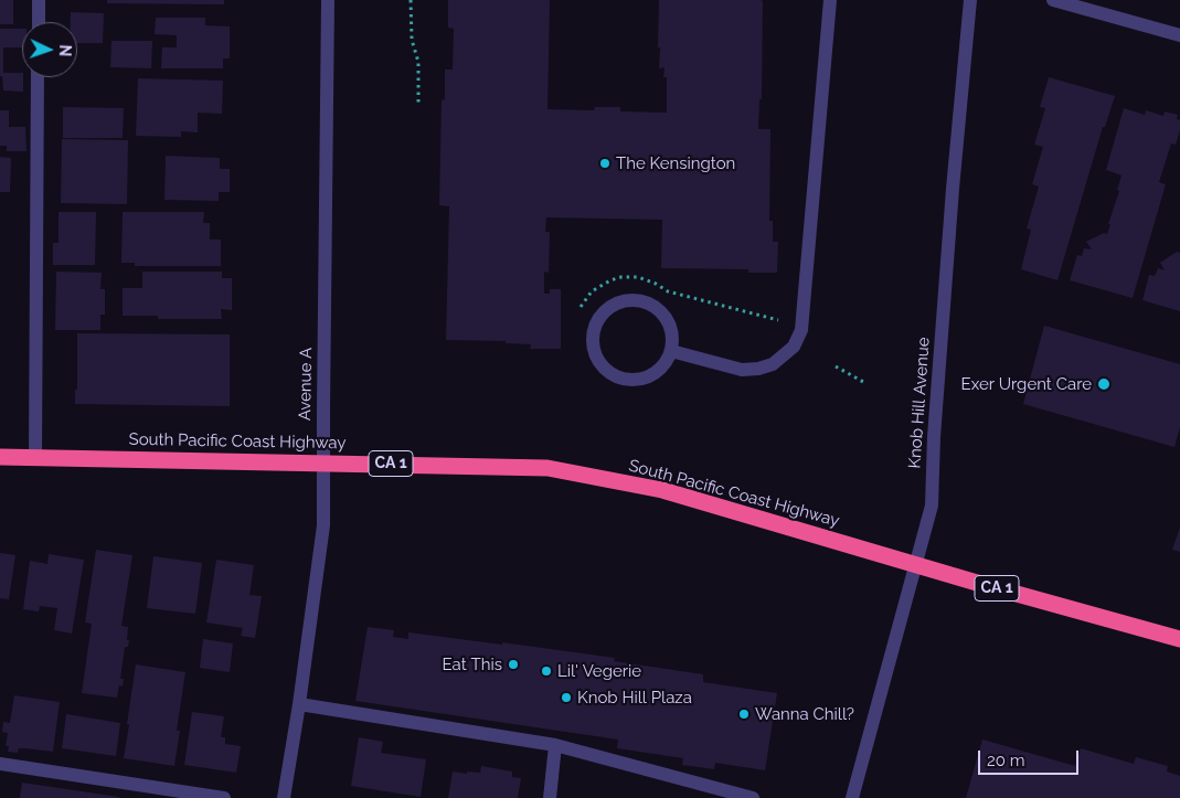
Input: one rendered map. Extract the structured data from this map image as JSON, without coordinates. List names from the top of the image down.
{
  "streets": {
    "highway": ["South Pacific Coast Highway", "CA 1"],
    "street": ["Avenue A", "Knob Hill Avenue"]
  },
  "crossings": [
    ["Avenue A", "South Pacific Coast Highway"],
    ["Knob Hill Avenue", "South Pacific Coast Highway"]
  ],
  "places": [
    "The Kensington",
    "Exer Urgent Care",
    "Eat This",
    "Lil' Vegerie",
    "Knob Hill Plaza",
    "Wanna Chill?"
  ],
  "scale_bar": "20 m",
  "north": "right"
}
